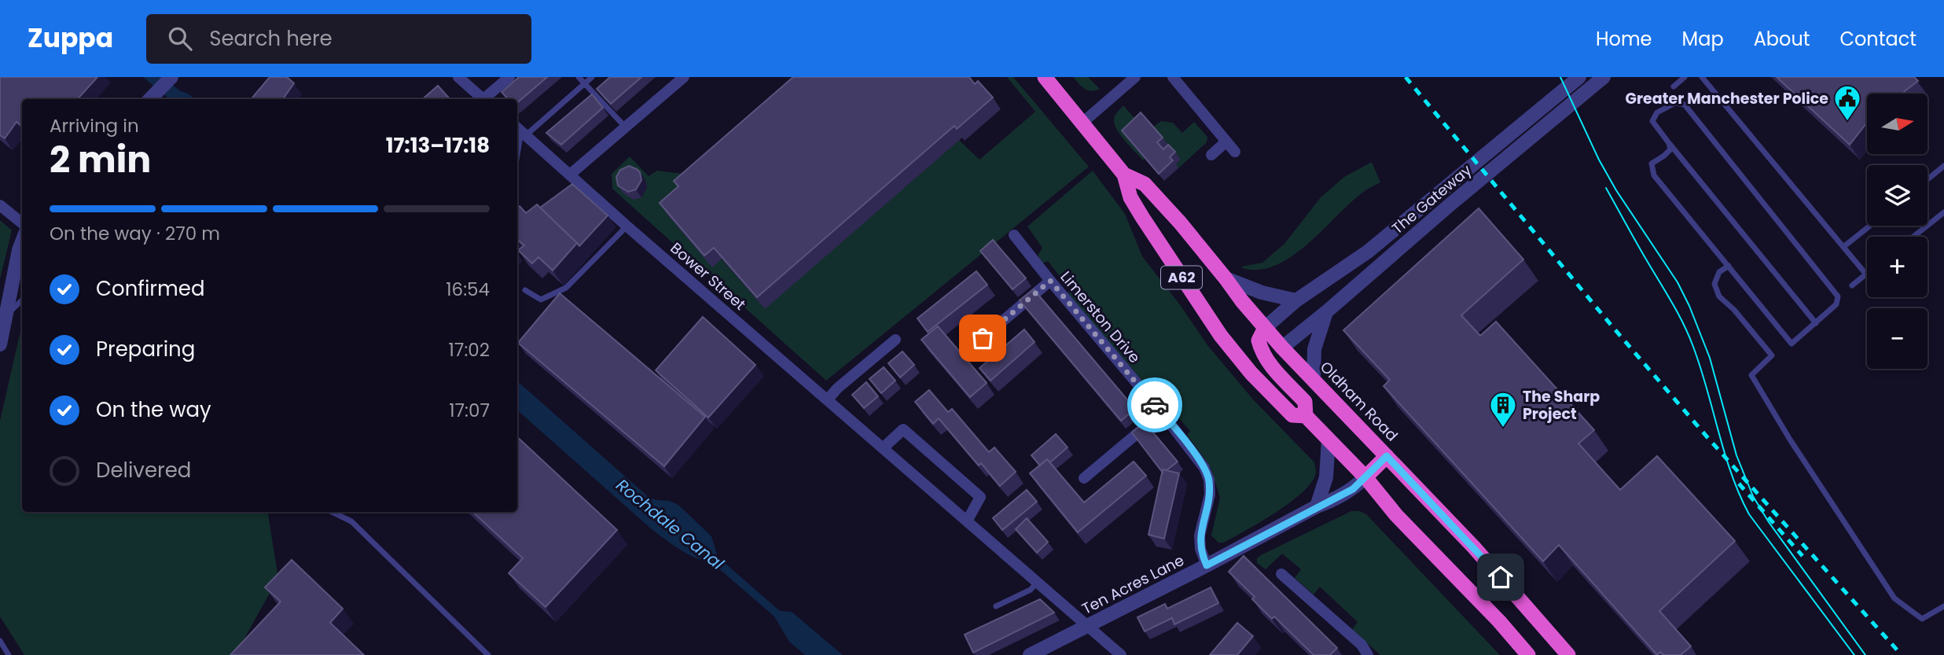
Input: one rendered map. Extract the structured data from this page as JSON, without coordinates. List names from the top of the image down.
{
  "streets": {
    "highway": ["A62", "Oldham Road"],
    "street": [
      "The Gateway",
      "Bower Street",
      "Limerston Drive",
      "Ten Acres Lane"
    ]
  },
  "crossings": [
    ["The Gateway", "Oldham Road"],
    ["Bower Street", "Ten Acres Lane"],
    ["Limerston Drive", "Ten Acres Lane"],
    ["Oldham Road", "Ten Acres Lane"]
  ],
  "water": ["Rochdale Canal"],
  "places": {
    "public building": ["Greater Manchester Police"],
    "building": ["The Sharp Project"]
  },
  "north": "right",
  "page": {
    "header": "Zuppa",
    "search": "Search here",
    "nav": [
      "Home",
      "Map",
      "About",
      "Contact"
    ],
    "map_buttons": ["+", "−"],
    "heading": ["2 min", "Arriving in", "17:13–17:18"],
    "bar": "On the way · 270 m",
    "list": [
      ["Confirmed", "16:54"],
      ["Preparing", "17:02"],
      ["On the way", "17:07"],
      "Delivered"
    ]
  }
}
